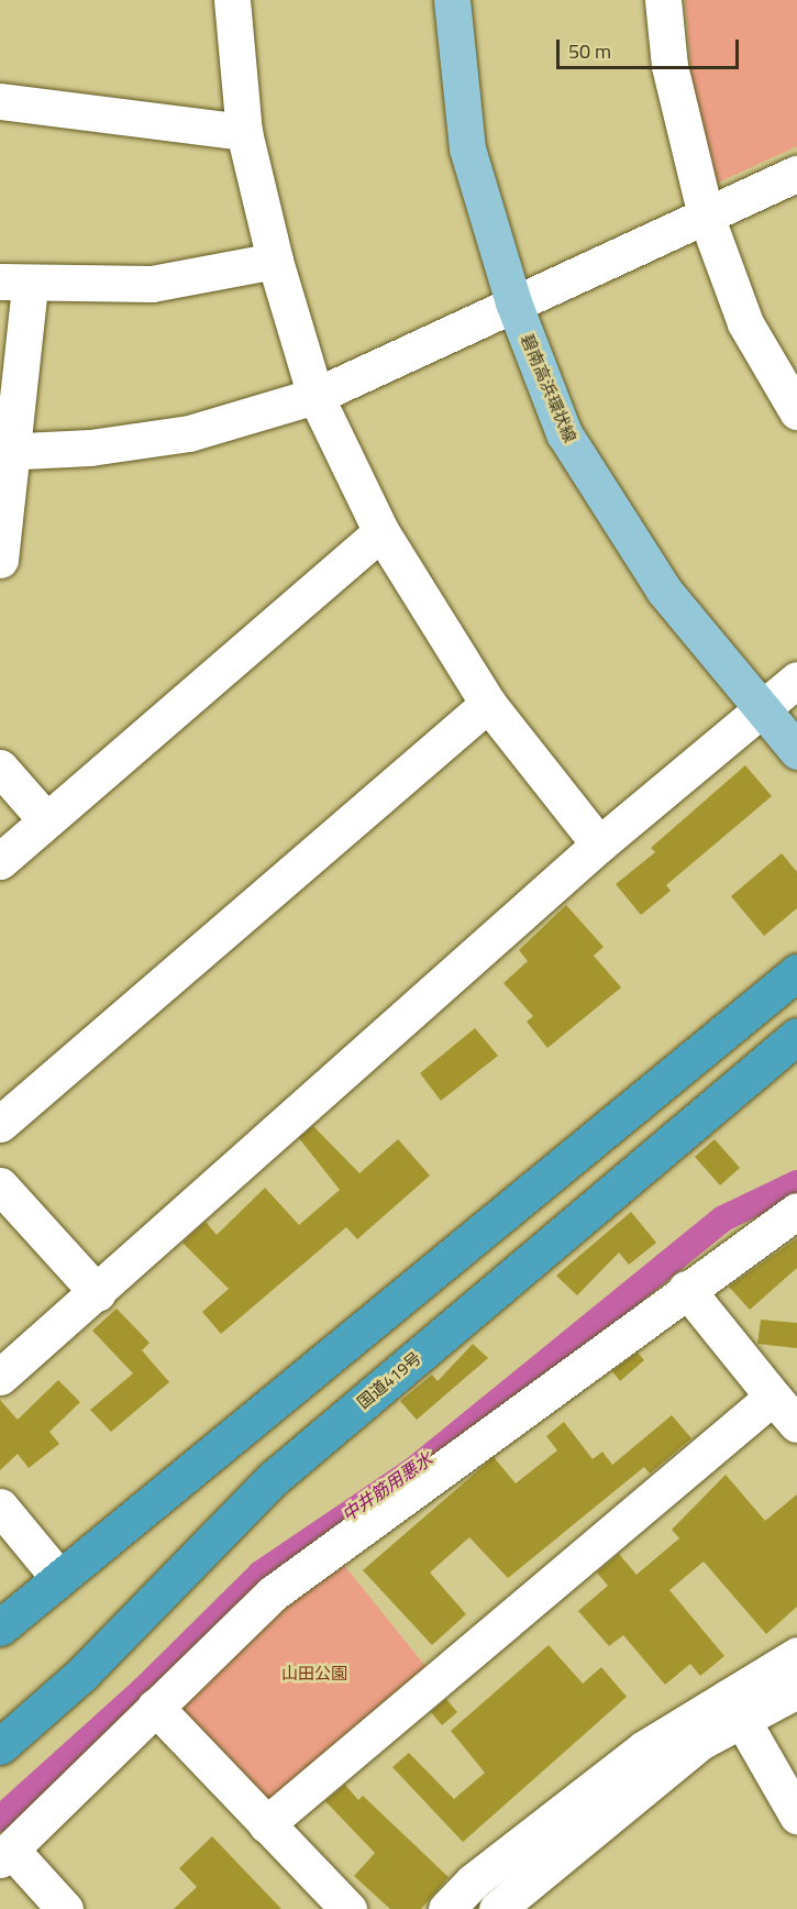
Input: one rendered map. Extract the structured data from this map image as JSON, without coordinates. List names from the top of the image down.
{
  "streets": {
    "highway": ["国道419号"],
    "main road": ["碧南高浜環状線"]
  },
  "water": ["中井筋用悪水"],
  "parks": ["山田公園"],
  "scale_bar": "50 m"
}
